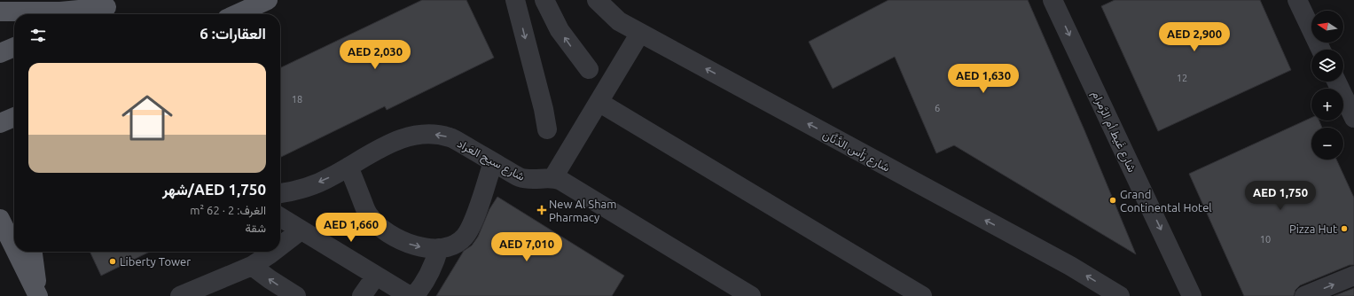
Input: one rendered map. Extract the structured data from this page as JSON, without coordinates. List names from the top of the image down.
{
  "streets": {
    "street": ["شارع غَيط أم الرَّمرام", "شارع رَأس الدَّنَّان", "شارع سيح العَراد"]
  },
  "one_way": ["شارع غَيط أم الرَّمرام", "شارع سيح العَراد"],
  "places": {
    "other": ["Grand Continental Hotel", "Pizza Hut", "Liberty Tower"],
    "health": ["New Al Sham Pharmacy"]
  },
  "house_numbers": [
    "12",
    "18",
    "6",
    "10"
  ],
  "north": "left",
  "page": {
    "map_buttons": ["+", "−"],
    "heading": "العقارات: 6",
    "price": [
      "AED 2,900",
      "AED 2,030",
      "AED 1,630",
      "AED 1,750",
      "AED 1,660",
      "AED 7,010"
    ],
    "list": [
      {
        "name": "AED 1,750/شهر",
        "note": "الغرف: 2 · 62 m² · شقة"
      }
    ]
  }
}
